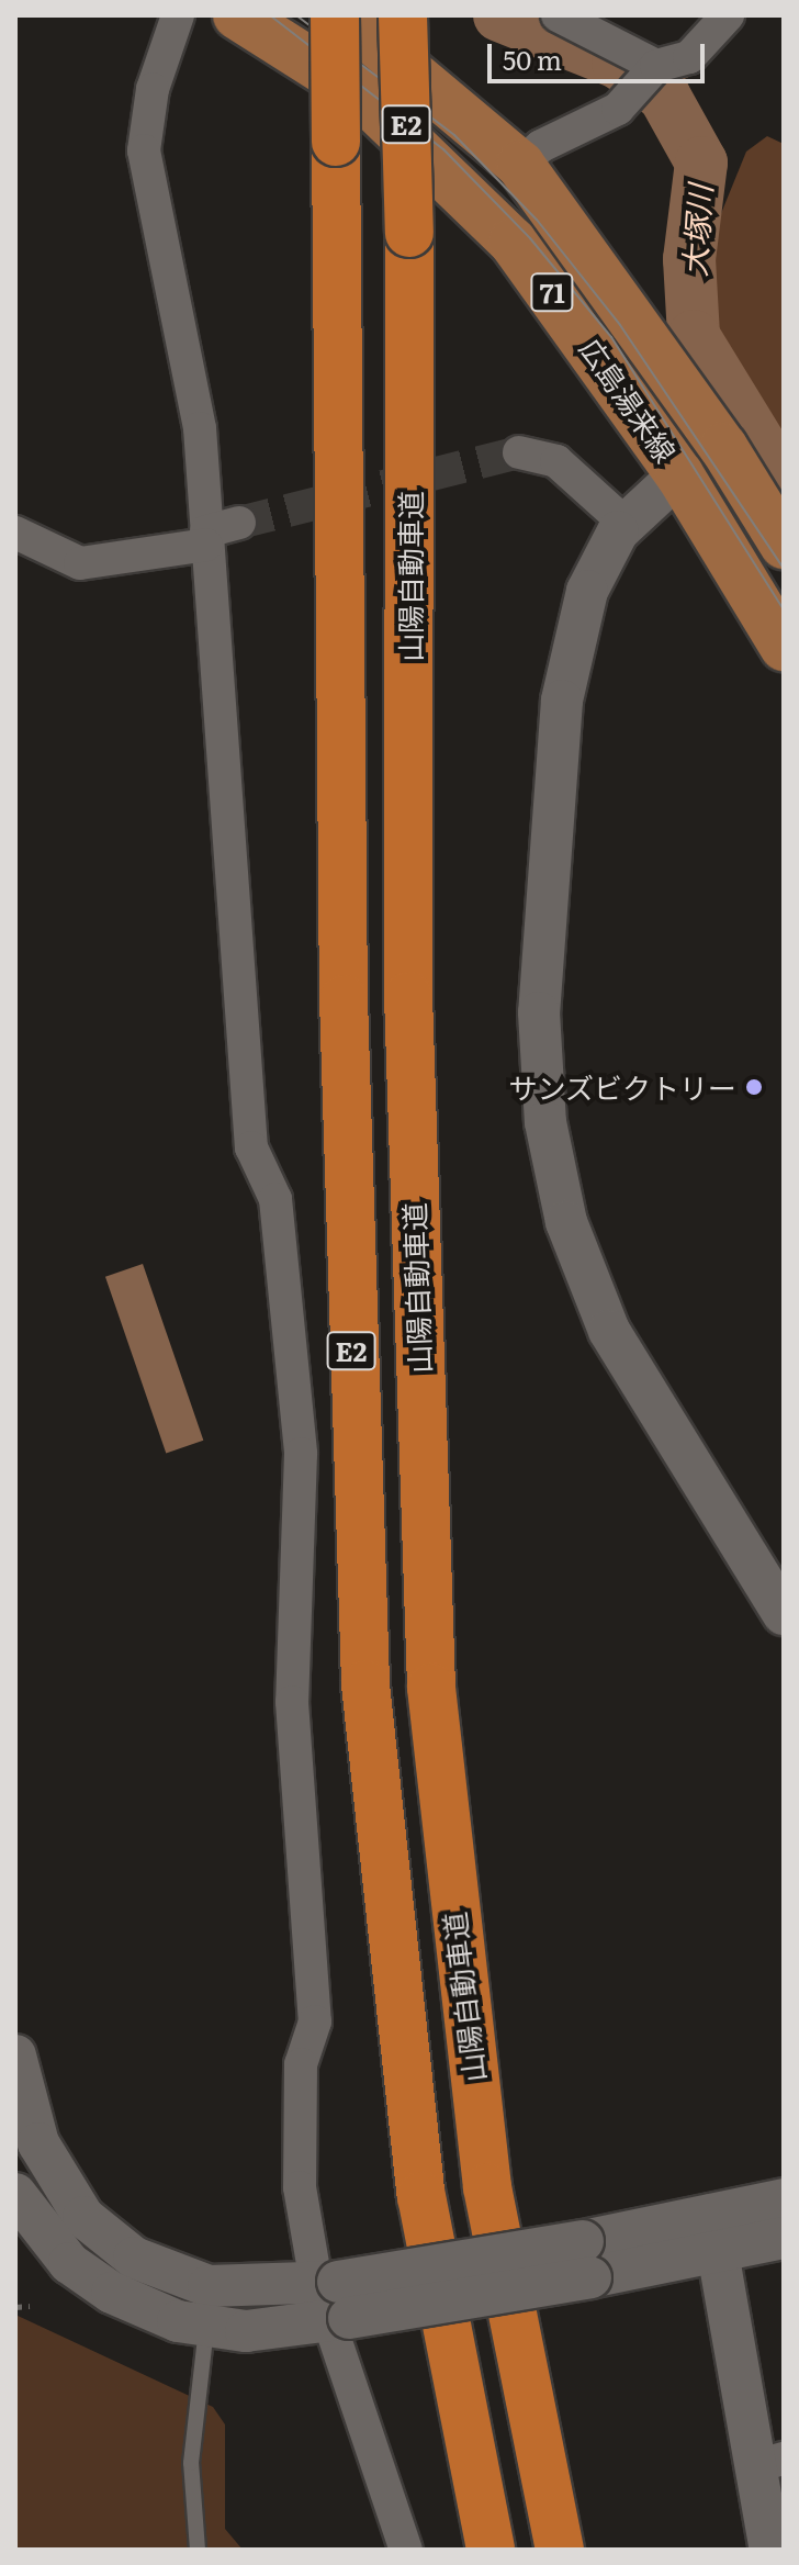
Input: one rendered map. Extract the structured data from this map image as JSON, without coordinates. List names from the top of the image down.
{
  "streets": {
    "highway": ["E2", "山陽自動車道"],
    "main road": ["71", "広島湯来線"]
  },
  "water": ["大塚川"],
  "places": ["サンズビクトリー"],
  "scale_bar": "50 m"
}
